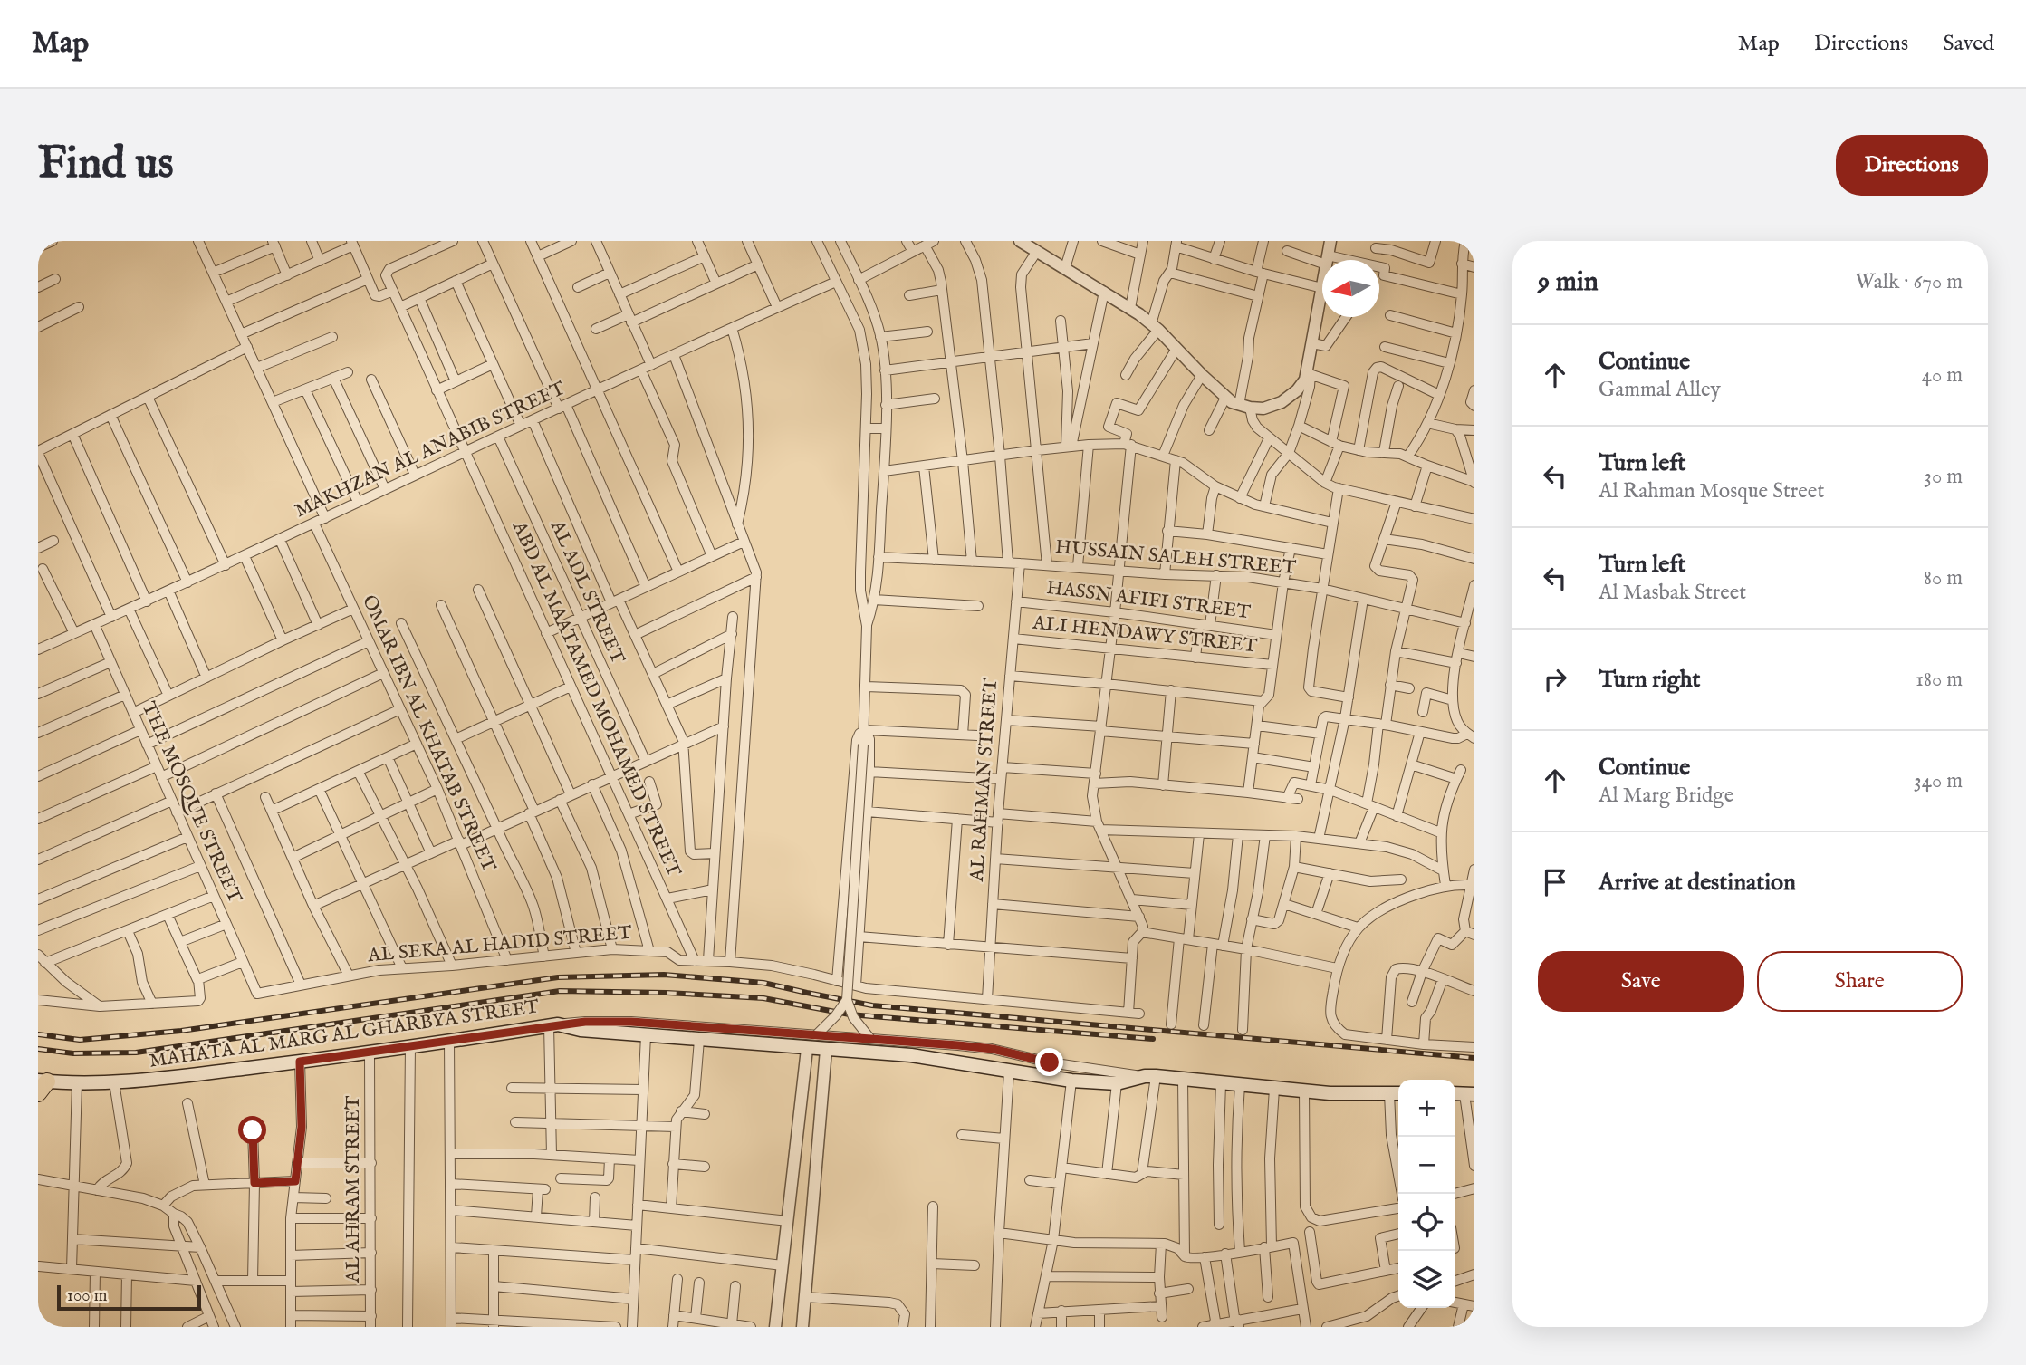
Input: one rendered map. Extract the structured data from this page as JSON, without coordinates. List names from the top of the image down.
{
  "streets": {
    "main road": ["MAHATA AL MARG AL GHARBYA STREET"],
    "street": [
      "MAKHZAN AL ANABIB STREET",
      "HUSSAIN SALEH STREET",
      "AL ADL STREET",
      "HASSN AFIFI STREET",
      "ALI HENDAWY STREET",
      "ABD AL MAATAMED MOHAMED STREET",
      "OMAR IBN AL KHATAB STREET",
      "AL RAHMAN STREET",
      "THE MOSQUE STREET",
      "AL SEKA AL HADID STREET",
      "AL AHRAM STREET"
    ]
  },
  "crossings": [
    ["MAKHZAN AL ANABIB STREET", "AL ADL STREET"],
    ["MAKHZAN AL ANABIB STREET", "ABD AL MAATAMED MOHAMED STREET"],
    ["MAKHZAN AL ANABIB STREET", "OMAR IBN AL KHATAB STREET"],
    ["MAKHZAN AL ANABIB STREET", "THE MOSQUE STREET"],
    ["HUSSAIN SALEH STREET", "AL RAHMAN STREET"],
    ["HASSN AFIFI STREET", "AL RAHMAN STREET"],
    ["ALI HENDAWY STREET", "AL RAHMAN STREET"],
    ["ABD AL MAATAMED MOHAMED STREET", "AL SEKA AL HADID STREET"],
    ["OMAR IBN AL KHATAB STREET", "AL SEKA AL HADID STREET"],
    ["AL RAHMAN STREET", "AL SEKA AL HADID STREET"],
    ["THE MOSQUE STREET", "AL SEKA AL HADID STREET"],
    ["MAHATA AL MARG AL GHARBYA STREET", "AL AHRAM STREET"]
  ],
  "scale_bar": "100 m",
  "north": "left",
  "page": {
    "header": "Map",
    "nav": ["Map", "Directions", "Saved"],
    "buttons": [
      "Directions",
      ["Save", "Share"]
    ],
    "title": "Find us",
    "heading": ["9 min", "Walk · 670 m"],
    "list": [
      ["Continue", "Gammal Alley", "40 m"],
      ["Turn left", "Al Rahman Mosque Street", "30 m"],
      ["Turn left", "Al Masbak Street", "80 m"],
      ["Turn right", "180 m"],
      ["Continue", "Al Marg Bridge", "340 m"],
      "Arrive at destination"
    ],
    "map_buttons": ["+", "−"],
    "scale": "100 m"
  }
}
